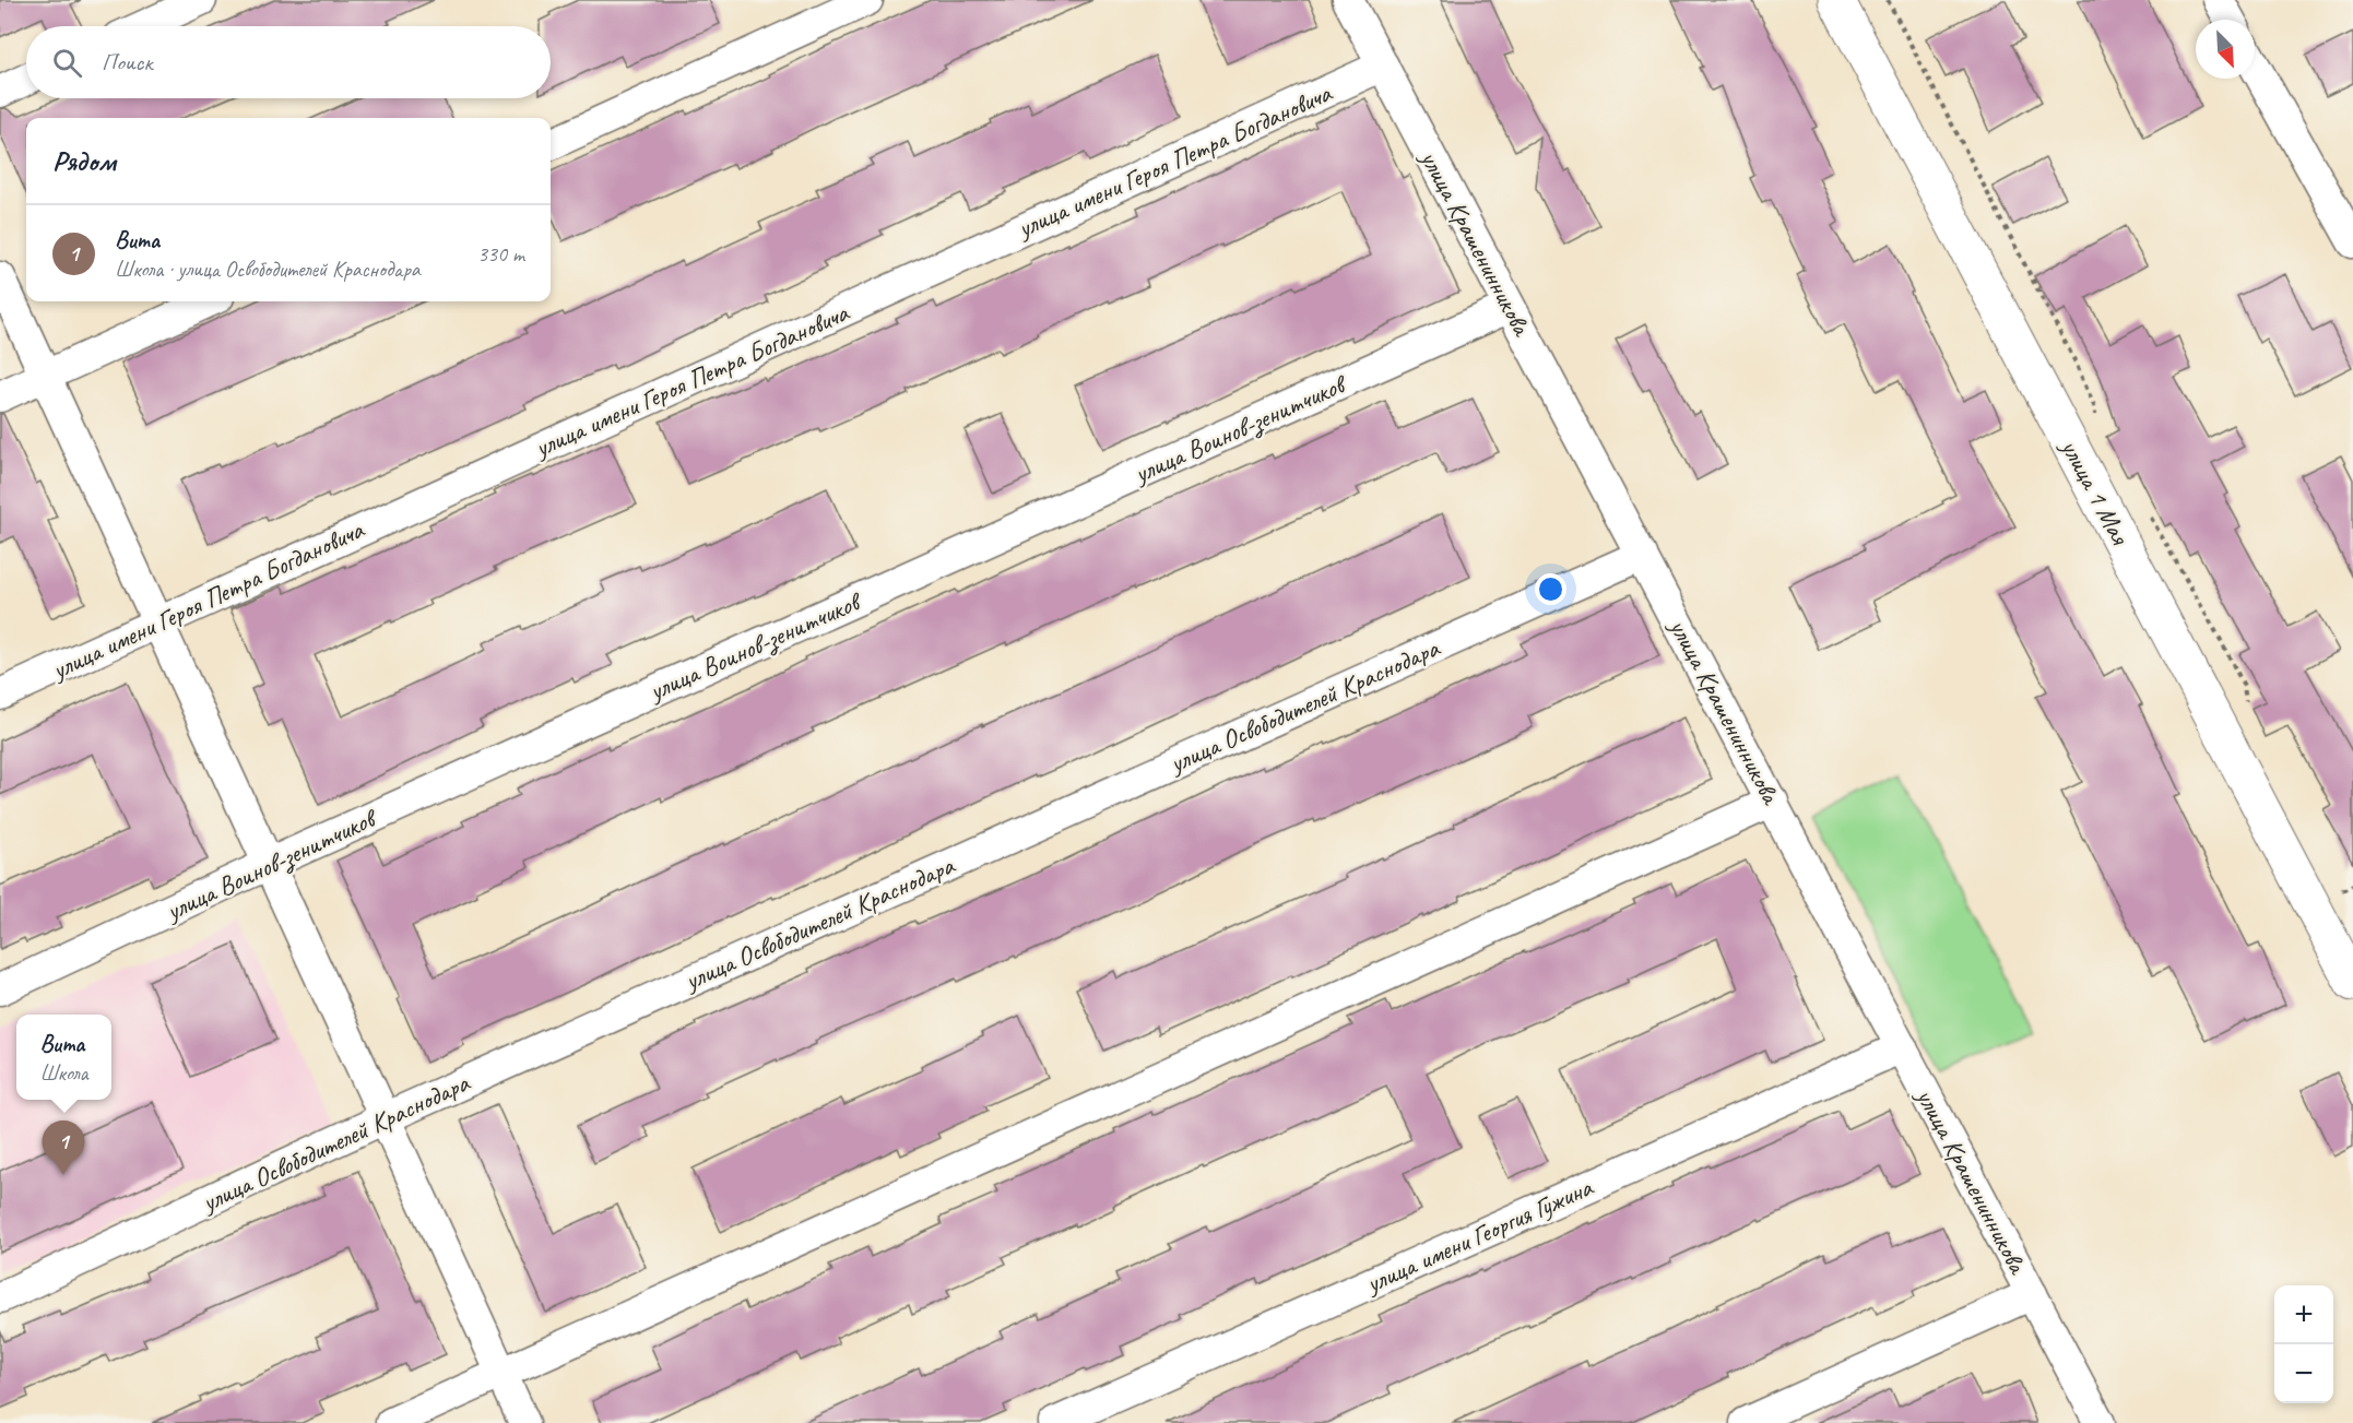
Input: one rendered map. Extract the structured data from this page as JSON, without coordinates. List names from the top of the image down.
{
  "streets": {
    "street": [
      "улица имени Героя Петра Богдановича",
      "улица Крашенинникова",
      "улица Воинов-зенитчиков",
      "улица 1 Мая",
      "улица Освободителей Краснодара",
      "улица имени Георгия Гужина"
    ]
  },
  "crossings": [
    ["улица имени Героя Петра Богдановича", "улица Крашенинникова"],
    ["улица Крашенинникова", "улица Воинов-зенитчиков"],
    ["улица Крашенинникова", "улица Освободителей Краснодара"],
    ["улица Крашенинникова", "улица имени Георгия Гужина"]
  ],
  "north": "bottom right",
  "page": {
    "search": "Поиск",
    "heading": "Рядом",
    "list": [
      {
        "mark": "1",
        "name": "Вита",
        "note": "Школа · улица Освободителей Краснодара",
        "value": "330 m"
      }
    ],
    "popup": ["Вита", "Школа"],
    "pins": "1",
    "map_buttons": ["+", "−"]
  }
}
